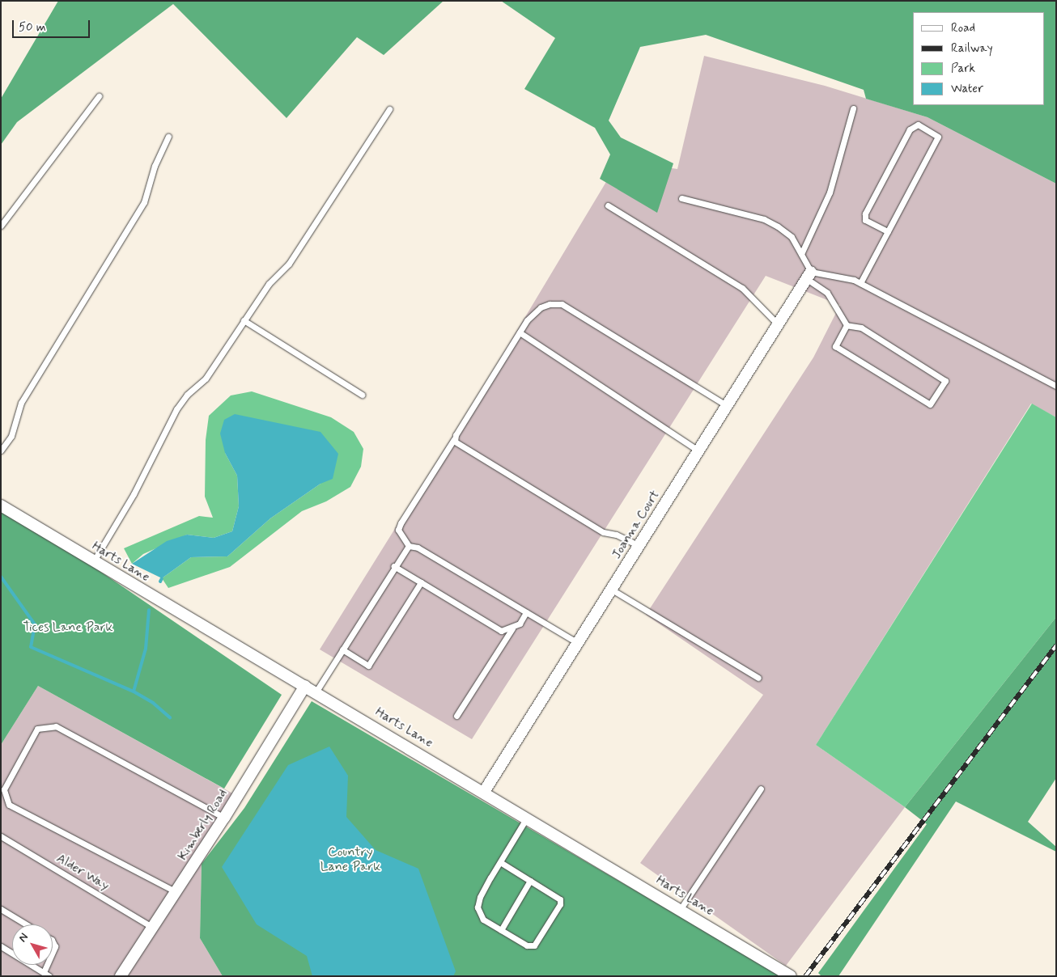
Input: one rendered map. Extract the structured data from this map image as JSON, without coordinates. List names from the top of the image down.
{
  "streets": {
    "street": ["Joanna Court", "Harts Lane", "Kimberly Road"],
    "lane": ["Alder Way"]
  },
  "crossings": [
    ["Joanna Court", "Harts Lane"],
    ["Harts Lane", "Kimberly Road"],
    ["Kimberly Road", "Alder Way"]
  ],
  "parks": ["Tices Lane Park", "Country Lane Park"],
  "legend": [
    "Road",
    "Railway",
    "Park",
    "Water"
  ],
  "scale_bar": "50 m",
  "north": "top left"
}
